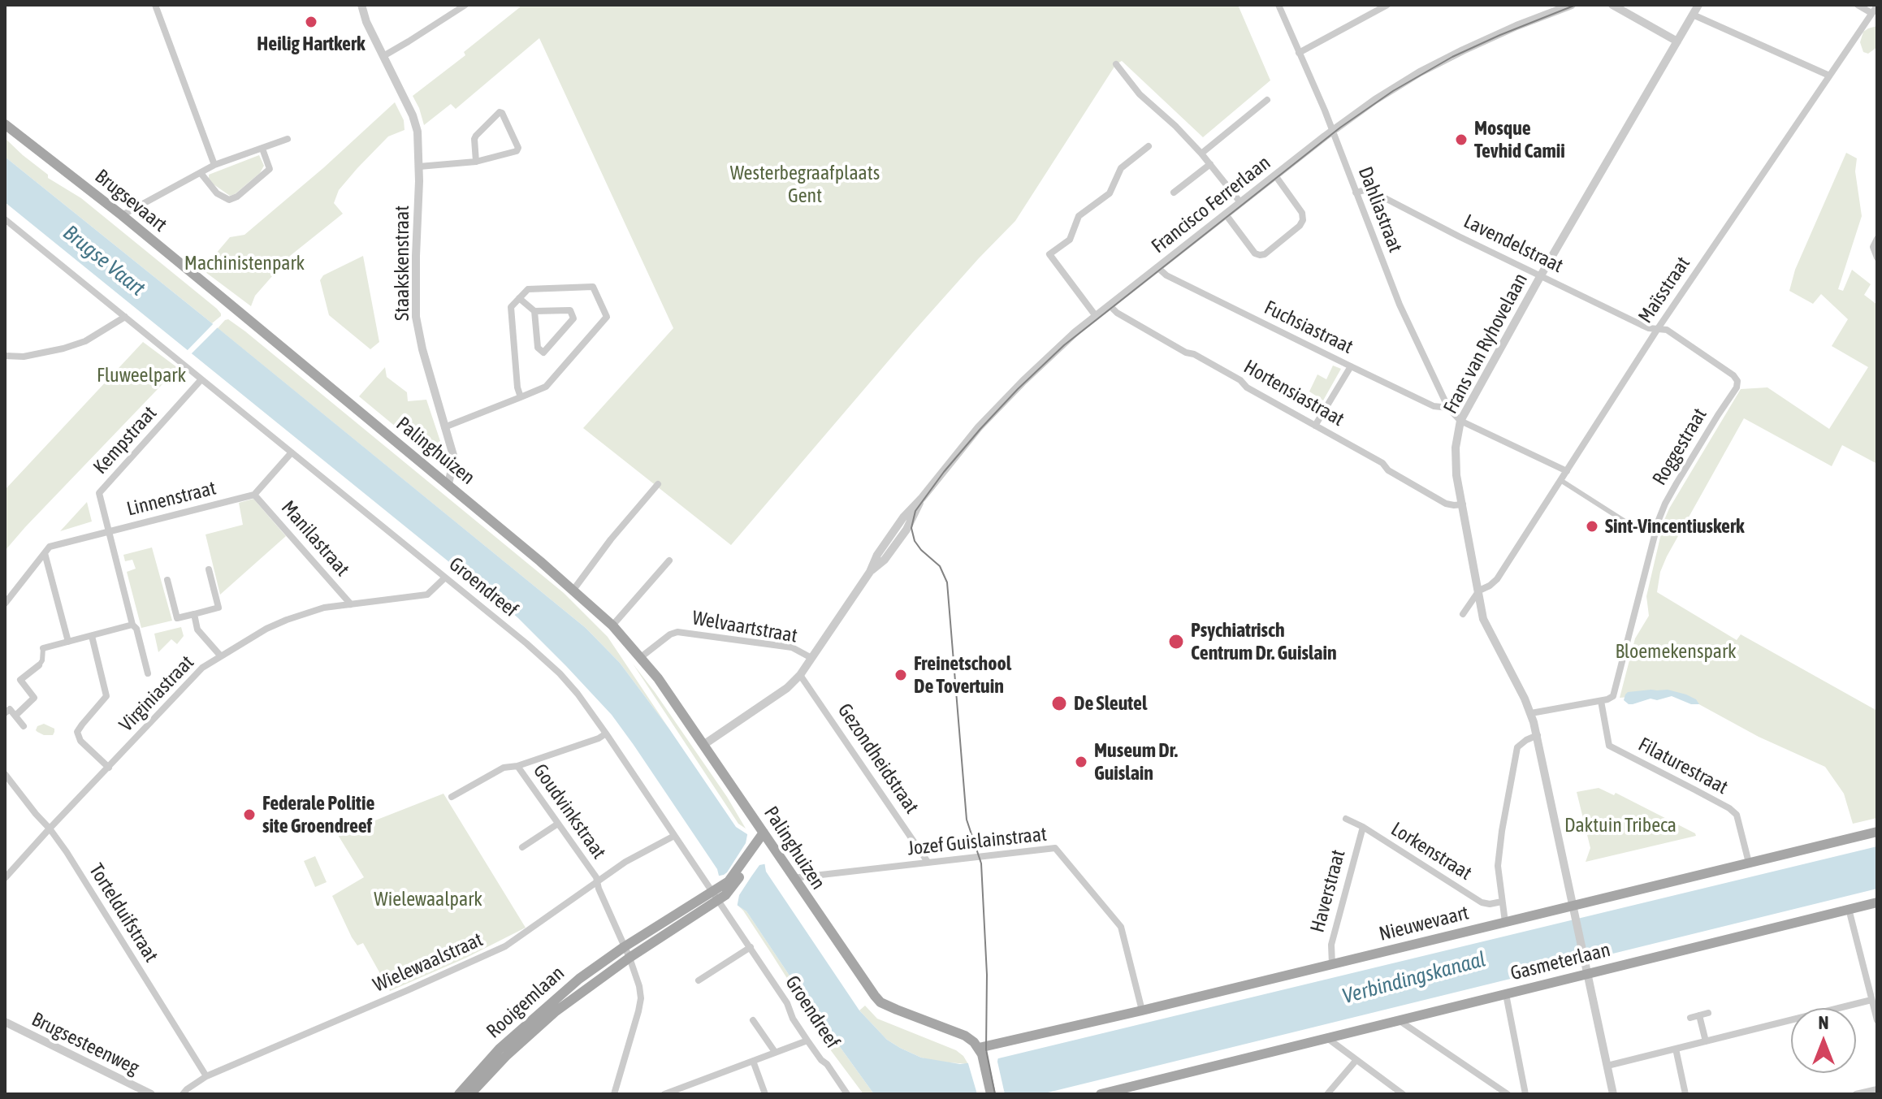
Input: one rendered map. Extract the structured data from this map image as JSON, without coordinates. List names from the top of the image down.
{
  "streets": {
    "main road": [
      "Brugsevaart",
      "Palinghuizen",
      "Nieuwevaart",
      "Gasmeterlaan",
      "Rooigemlaan"
    ],
    "street": [
      "Francisco Ferrerlaan",
      "Dahliastraat",
      "Lavendelstraat",
      "Staakskenstraat",
      "Maïsstraat",
      "Fuchsiastraat",
      "Frans van Ryhovelaan",
      "Hortensiastraat",
      "Kempstraat",
      "Roggestraat",
      "Linnenstraat",
      "Manilastraat",
      "Groendreef",
      "Welvaartstraat",
      "Virginiastraat",
      "Gezondheidstraat",
      "Filaturestraat",
      "Goudvinkstraat",
      "Jozef Guislainstraat",
      "Lorkenstraat",
      "Haverstraat",
      "Tortelduifstraat",
      "Wielewaalstraat",
      "Brugsesteenweg"
    ]
  },
  "crossings": [
    ["Brugsevaart", "Palinghuizen"],
    ["Francisco Ferrerlaan", "Dahliastraat"],
    ["Francisco Ferrerlaan", "Fuchsiastraat"],
    ["Francisco Ferrerlaan", "Hortensiastraat"],
    ["Francisco Ferrerlaan", "Palinghuizen"],
    ["Francisco Ferrerlaan", "Welvaartstraat"],
    ["Francisco Ferrerlaan", "Gezondheidstraat"],
    ["Dahliastraat", "Lavendelstraat"],
    ["Dahliastraat", "Fuchsiastraat"],
    ["Dahliastraat", "Frans van Ryhovelaan"],
    ["Lavendelstraat", "Maïsstraat"],
    ["Lavendelstraat", "Frans van Ryhovelaan"],
    ["Lavendelstraat", "Roggestraat"],
    ["Staakskenstraat", "Palinghuizen"],
    ["Maïsstraat", "Frans van Ryhovelaan"],
    ["Maïsstraat", "Roggestraat"],
    ["Frans van Ryhovelaan", "Hortensiastraat"],
    ["Frans van Ryhovelaan", "Nieuwevaart"],
    ["Frans van Ryhovelaan", "Gasmeterlaan"],
    ["Kempstraat", "Linnenstraat"],
    ["Kempstraat", "Groendreef"],
    ["Roggestraat", "Filaturestraat"],
    ["Palinghuizen", "Welvaartstraat"],
    ["Palinghuizen", "Jozef Guislainstraat"],
    ["Palinghuizen", "Nieuwevaart"],
    ["Palinghuizen", "Rooigemlaan"],
    ["Linnenstraat", "Manilastraat"],
    ["Manilastraat", "Virginiastraat"],
    ["Groendreef", "Virginiastraat"],
    ["Groendreef", "Wielewaalstraat"],
    ["Groendreef", "Rooigemlaan"],
    ["Virginiastraat", "Tortelduifstraat"],
    ["Gezondheidstraat", "Jozef Guislainstraat"],
    ["Filaturestraat", "Nieuwevaart"],
    ["Goudvinkstraat", "Wielewaalstraat"],
    ["Goudvinkstraat", "Rooigemlaan"],
    ["Jozef Guislainstraat", "Nieuwevaart"],
    ["Lorkenstraat", "Haverstraat"],
    ["Haverstraat", "Nieuwevaart"],
    ["Tortelduifstraat", "Wielewaalstraat"]
  ],
  "water": ["Brugse Vaart", "Verbindingskanaal"],
  "parks": [
    "Westerbegraafplaats Gent",
    "Machinistenpark",
    "Fluweelpark",
    "Bloemekenspark",
    "Daktuin Tribeca",
    "Wielewaalpark"
  ],
  "places": [
    "Heilig Hartkerk",
    "Mosque Tevhid Camii",
    "Sint-Vincentiuskerk",
    "Psychiatrisch Centrum Dr. Guislain",
    "Freinetschool De Tovertuin",
    "De Sleutel",
    "Museum Dr. Guislain",
    "Federale Politie site Groendreef"
  ],
  "north": "top"
}
